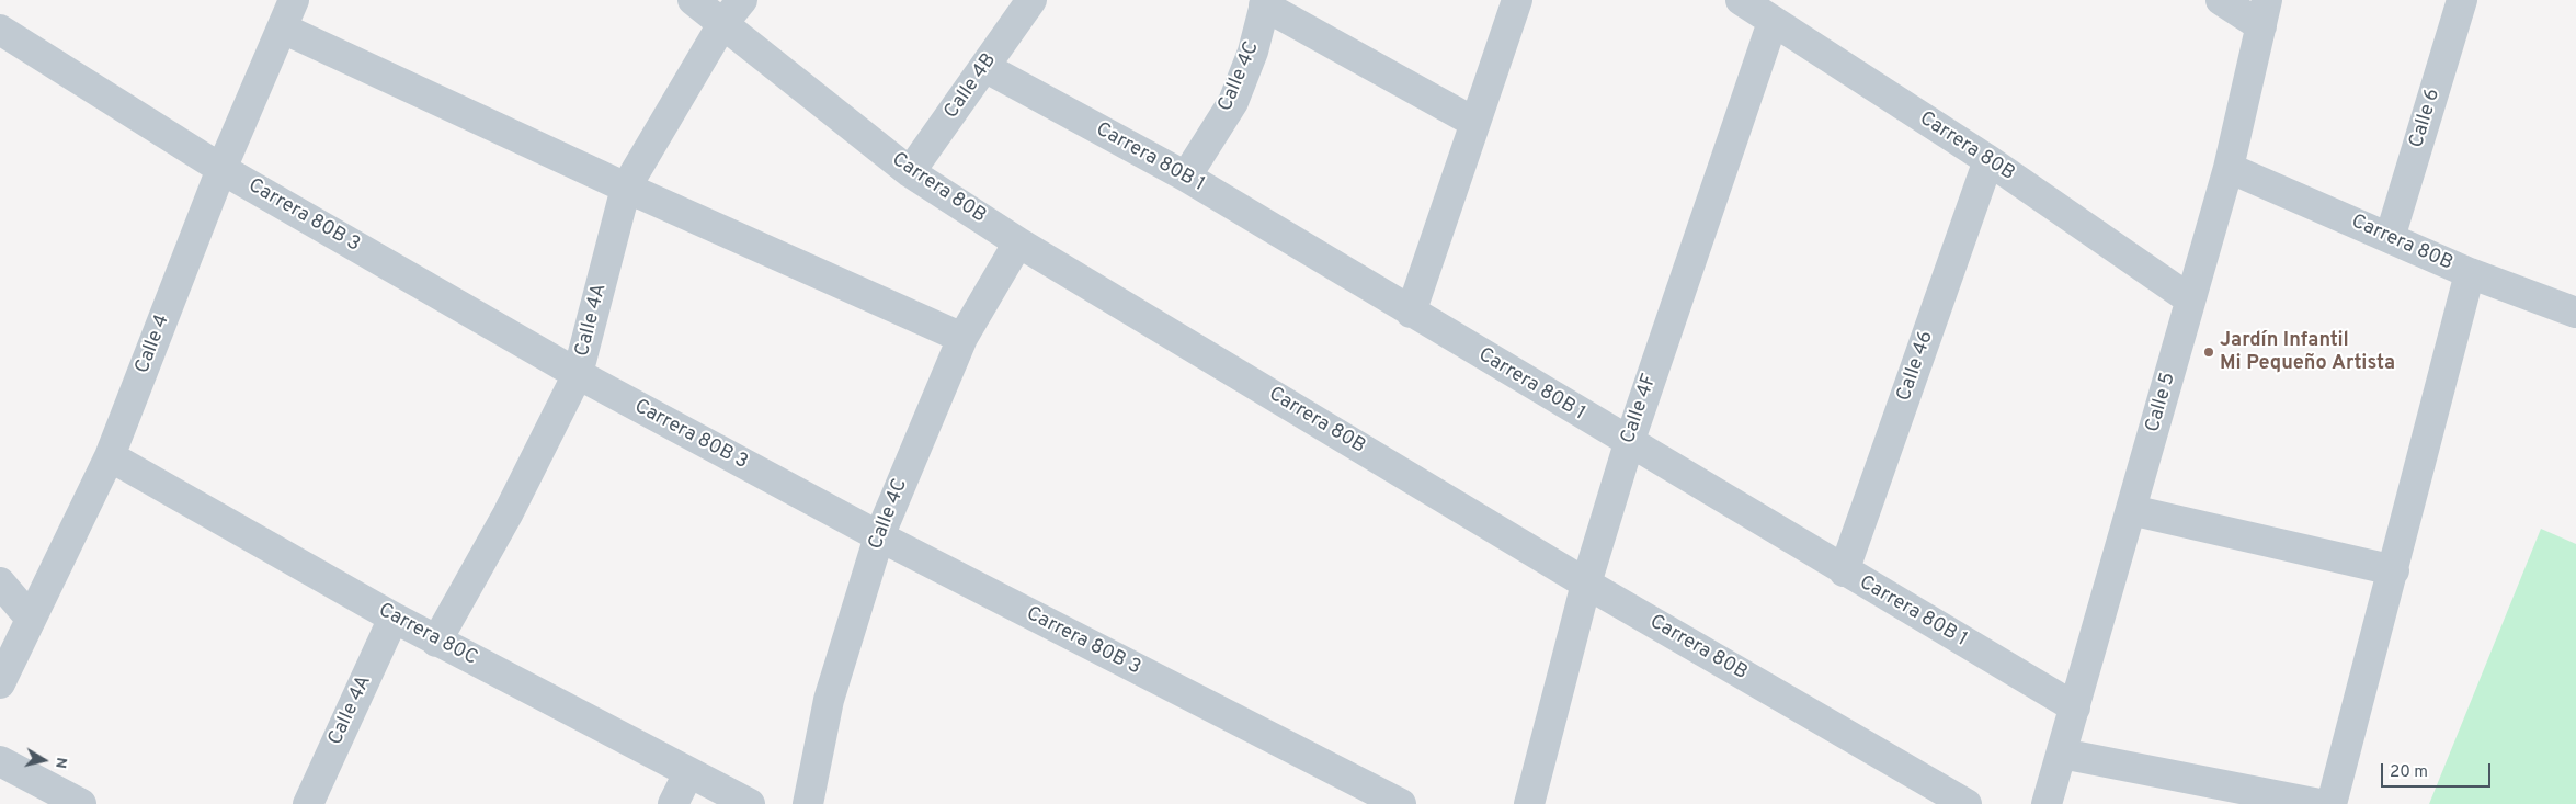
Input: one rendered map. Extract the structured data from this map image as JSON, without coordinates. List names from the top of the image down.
{
  "streets": {
    "street": [
      "Calle 4C",
      "Calle 4B",
      "Calle 6",
      "Carrera 80B",
      "Carrera 80B 1",
      "Carrera 80B 3",
      "Calle 4A",
      "Calle 4",
      "Calle 46",
      "Calle 5",
      "Calle 4F",
      "Carrera 80C"
    ]
  },
  "crossings": [
    ["Calle 4C", "Carrera 80B"],
    ["Calle 4C", "Carrera 80B 1"],
    ["Calle 4C", "Carrera 80B 3"],
    ["Calle 4B", "Carrera 80B"],
    ["Calle 4B", "Carrera 80B 1"],
    ["Calle 6", "Carrera 80B"],
    ["Carrera 80B", "Calle 4A"],
    ["Carrera 80B", "Calle 46"],
    ["Carrera 80B", "Calle 5"],
    ["Carrera 80B", "Calle 4F"],
    ["Carrera 80B 1", "Calle 46"],
    ["Carrera 80B 1", "Calle 5"],
    ["Carrera 80B 1", "Calle 4F"],
    ["Carrera 80B 3", "Calle 4A"],
    ["Carrera 80B 3", "Calle 4"],
    ["Calle 4A", "Carrera 80C"],
    ["Calle 4", "Carrera 80C"]
  ],
  "places": ["Jardín Infantil Mi Pequeño Artista"],
  "scale_bar": "20 m",
  "north": "right"
}
